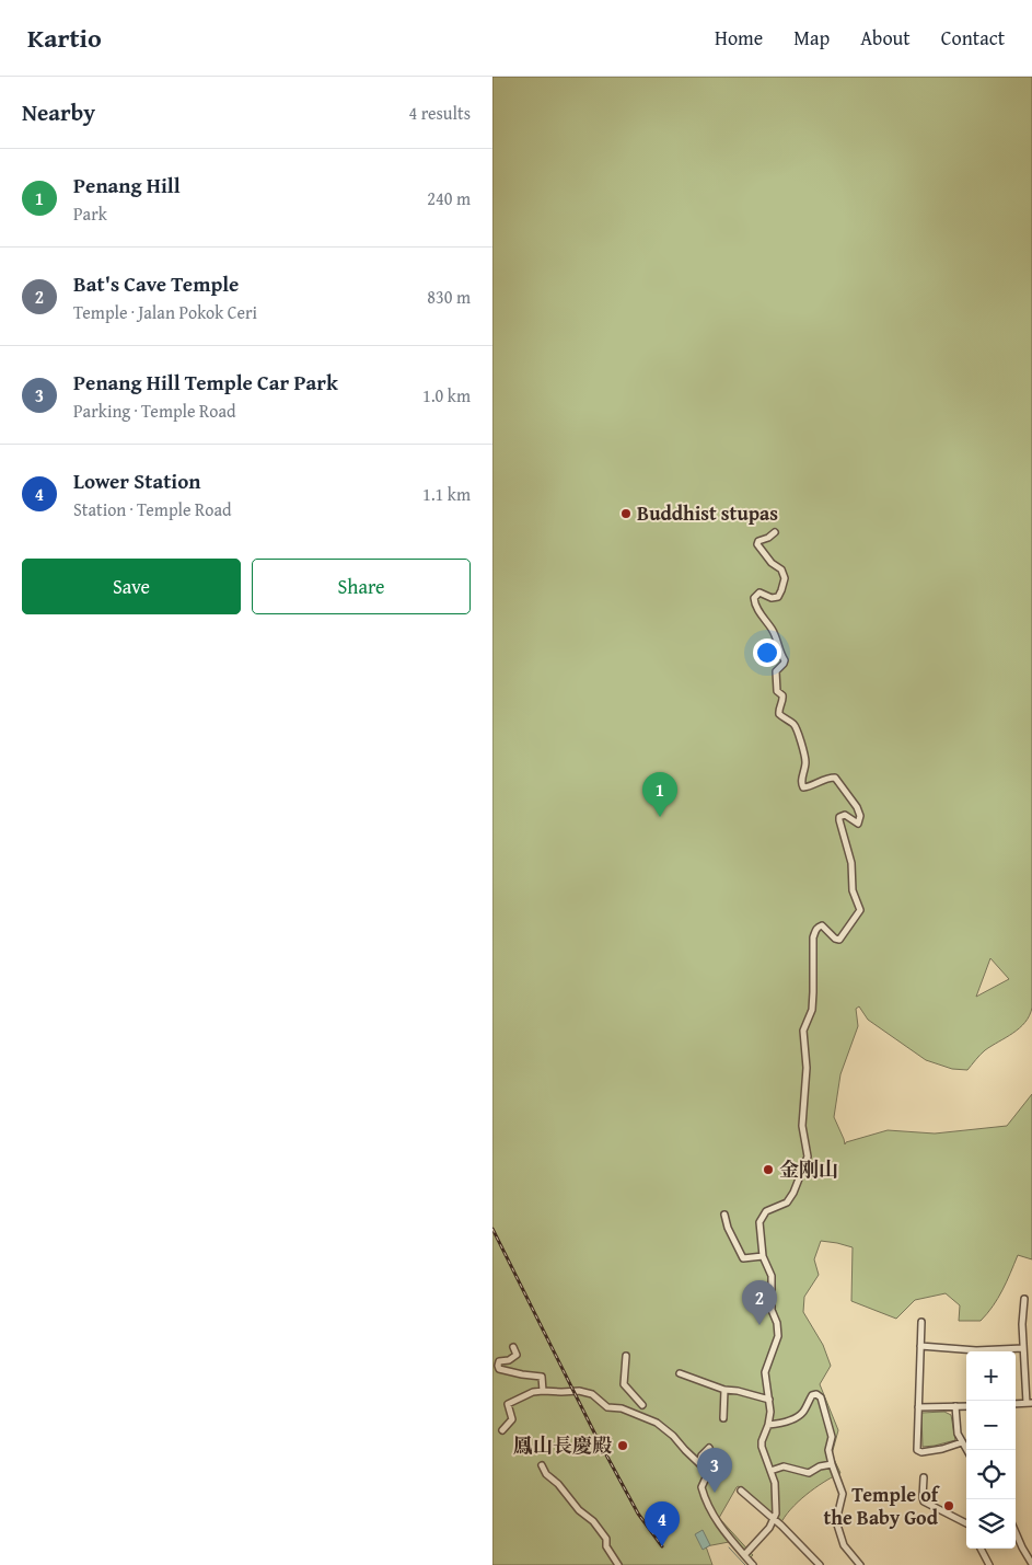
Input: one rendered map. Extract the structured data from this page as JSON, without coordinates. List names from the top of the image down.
{
  "places": [
    "Buddhist stupas",
    "金刚山",
    "鳳山長慶殿",
    "Temple of the Baby God"
  ],
  "page": {
    "header": "Kartio",
    "nav": [
      "Home",
      "Map",
      "About",
      "Contact"
    ],
    "heading": ["Nearby", "4 results"],
    "list": [
      {
        "mark": "1",
        "name": "Penang Hill",
        "note": "Park",
        "value": "240 m"
      },
      {
        "mark": "2",
        "name": "Bat's Cave Temple",
        "note": "Temple · Jalan Pokok Ceri",
        "value": "830 m"
      },
      {
        "mark": "3",
        "name": "Penang Hill Temple Car Park",
        "note": "Parking · Temple Road",
        "value": "1.0 km"
      },
      {
        "mark": "4",
        "name": "Lower Station",
        "note": "Station · Temple Road",
        "value": "1.1 km"
      }
    ],
    "buttons": ["Save", "Share"],
    "pins": [
      "1",
      "2",
      "3",
      "4"
    ],
    "map_buttons": ["+", "−"]
  }
}
